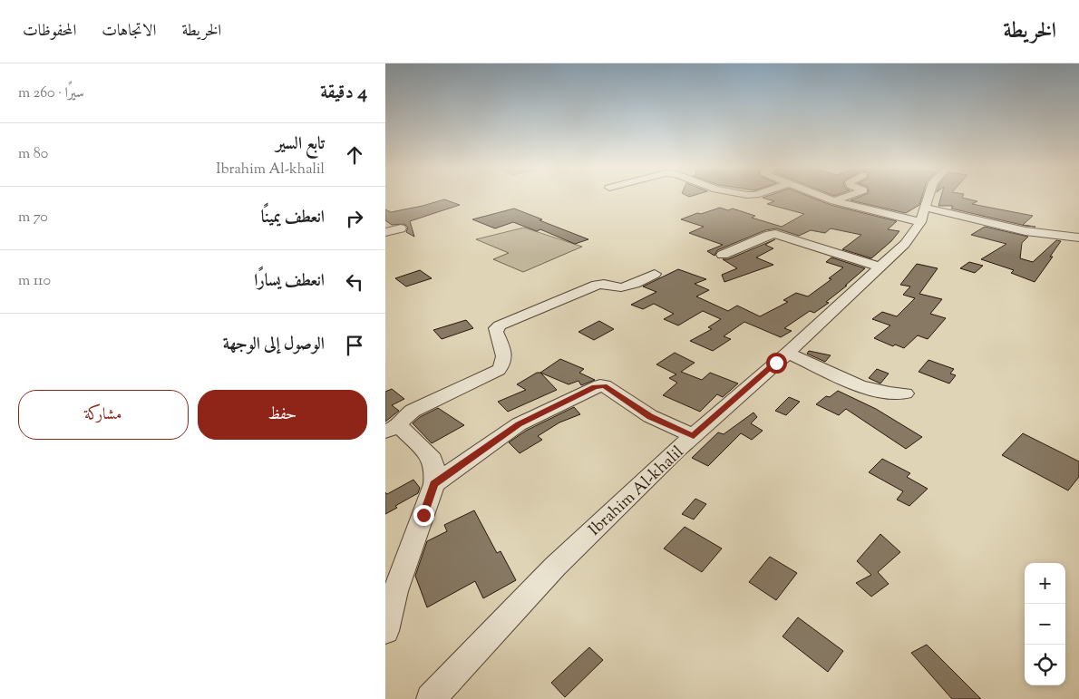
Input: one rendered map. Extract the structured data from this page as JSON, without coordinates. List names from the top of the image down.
{
  "streets": {
    "street": ["Ibrahim Al-khalil"]
  },
  "page": {
    "header": "الخريطة",
    "nav": ["الخريطة", "الاتجاهات", "المحفوظات"],
    "heading": ["4 دقيقة", "سيرًا · 260 m"],
    "list": [
      ["تابع السير", "Ibrahim Al-khalil", "80 m"],
      ["انعطف يمينًا", "70 m"],
      ["انعطف يسارًا", "110 m"],
      "الوصول إلى الوجهة"
    ],
    "buttons": ["حفظ", "مشاركة"],
    "map_buttons": ["+", "−"]
  }
}
